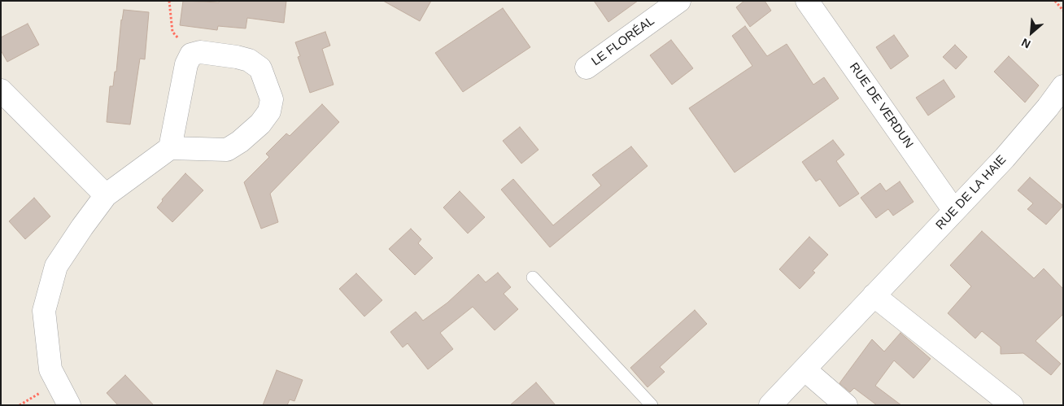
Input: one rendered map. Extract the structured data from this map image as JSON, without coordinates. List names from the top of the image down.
{
  "streets": {
    "street": ["LE FLORÉAL", "RUE DE VERDUN", "RUE DE LA HAIE"]
  },
  "crossings": [
    ["RUE DE VERDUN", "RUE DE LA HAIE"]
  ],
  "north": "bottom left"
}
